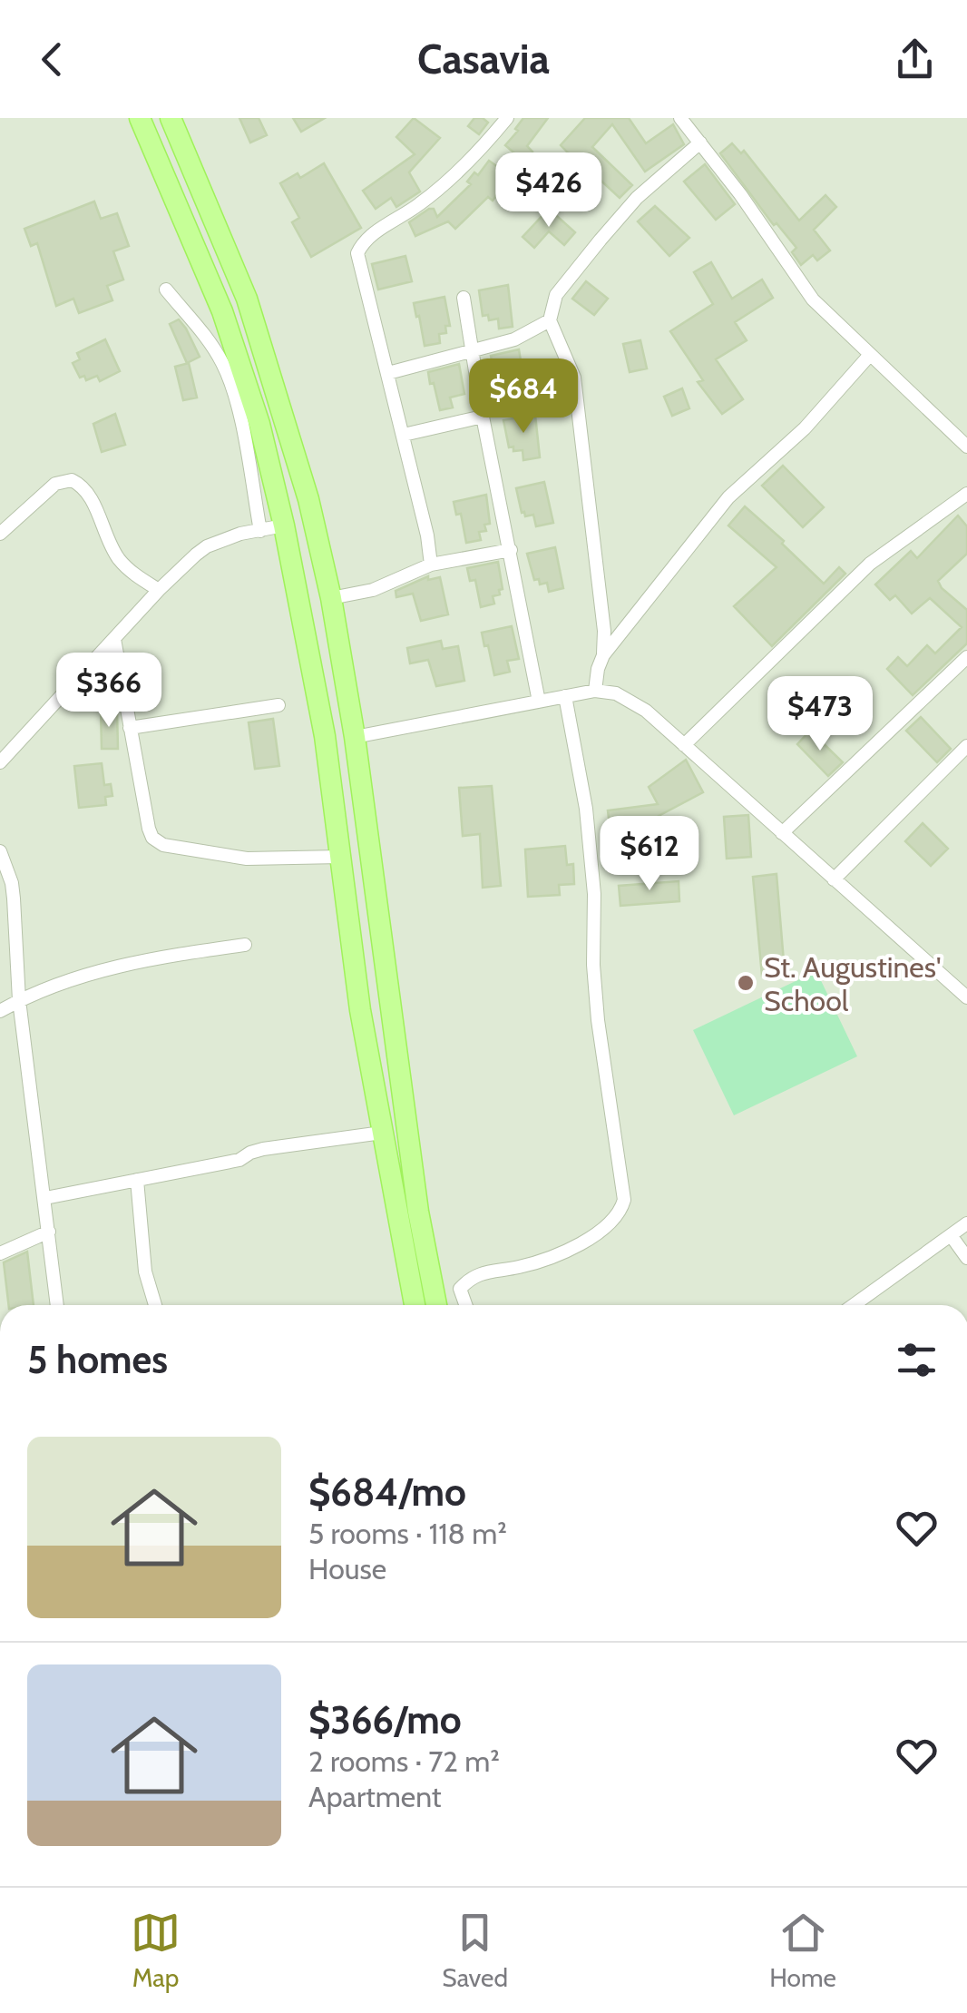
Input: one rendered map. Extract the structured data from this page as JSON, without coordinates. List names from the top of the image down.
{
  "places": ["St. Augustines' School"],
  "page": {
    "header": "Casavia",
    "price": [
      "$426",
      "$684",
      "$366",
      "$473",
      "$612"
    ],
    "heading": "5 homes",
    "list": [
      {
        "name": "$684/mo",
        "note": "5 rooms · 118 m² · House"
      },
      {
        "name": "$366/mo",
        "note": "2 rooms · 72 m² · Apartment"
      }
    ],
    "tabs": ["Map", "Saved", "Home"]
  }
}
